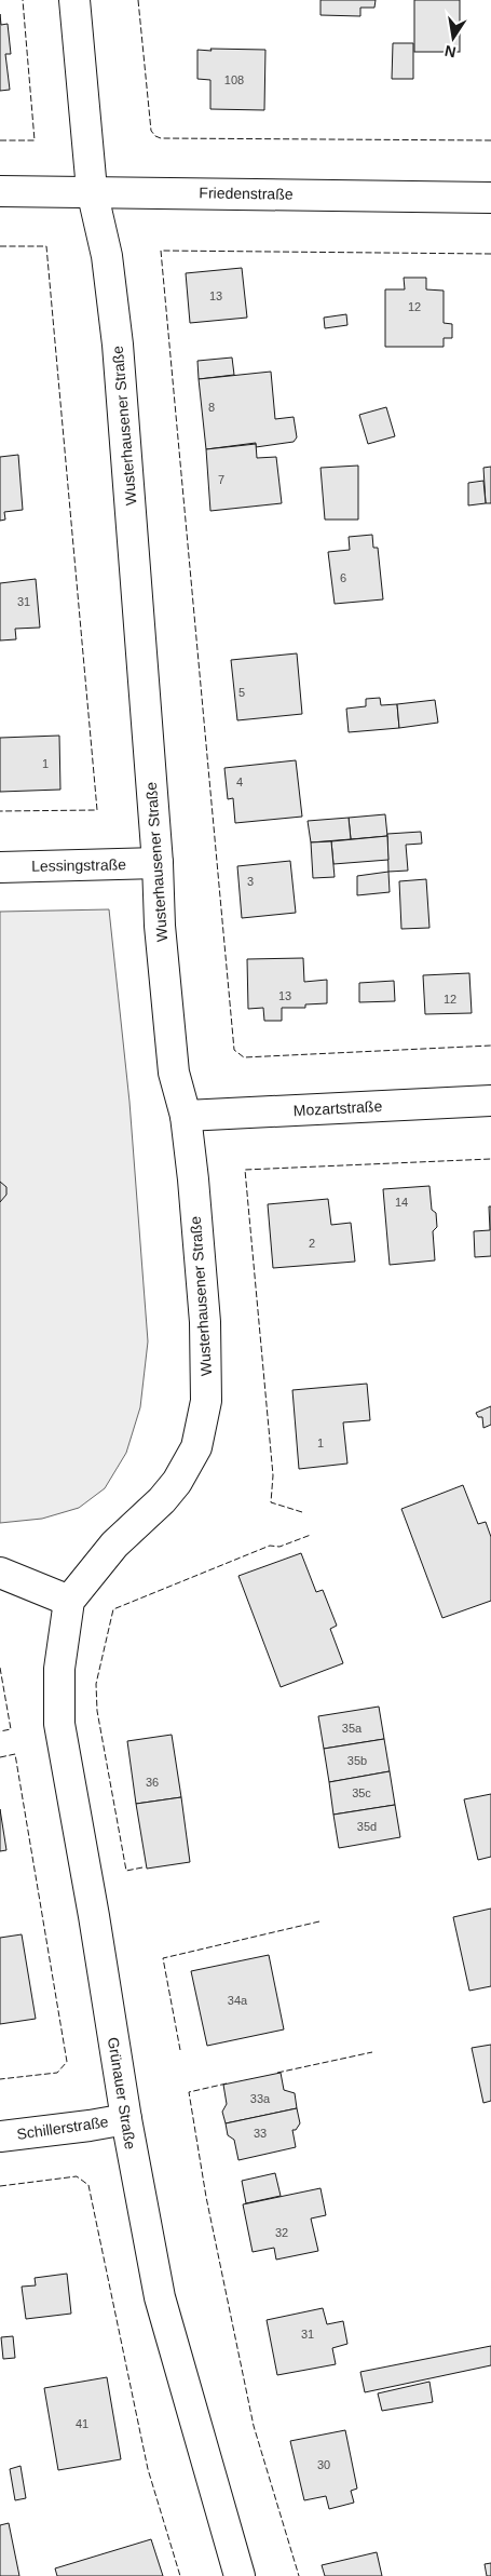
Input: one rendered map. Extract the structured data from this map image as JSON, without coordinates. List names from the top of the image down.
{
  "streets": {
    "street": [
      "Friedenstraße",
      "Wusterhausener Straße",
      "Lessingstraße",
      "Mozartstraße",
      "Grünauer Straße",
      "Schillerstraße"
    ]
  },
  "crossings": [
    ["Friedenstraße", "Wusterhausener Straße"],
    ["Wusterhausener Straße", "Lessingstraße"],
    ["Wusterhausener Straße", "Mozartstraße"],
    ["Wusterhausener Straße", "Grünauer Straße"],
    ["Grünauer Straße", "Schillerstraße"]
  ],
  "house_numbers": [
    "108",
    "13",
    "12",
    "8",
    "7",
    "6",
    "31",
    "5",
    "1",
    "4",
    "3",
    "13",
    "12",
    "14",
    "2",
    "1",
    "35a",
    "35b",
    "36",
    "35c",
    "35d",
    "34a",
    "33a",
    "33",
    "32",
    "31",
    "41",
    "30"
  ],
  "north": "bottom"
}
